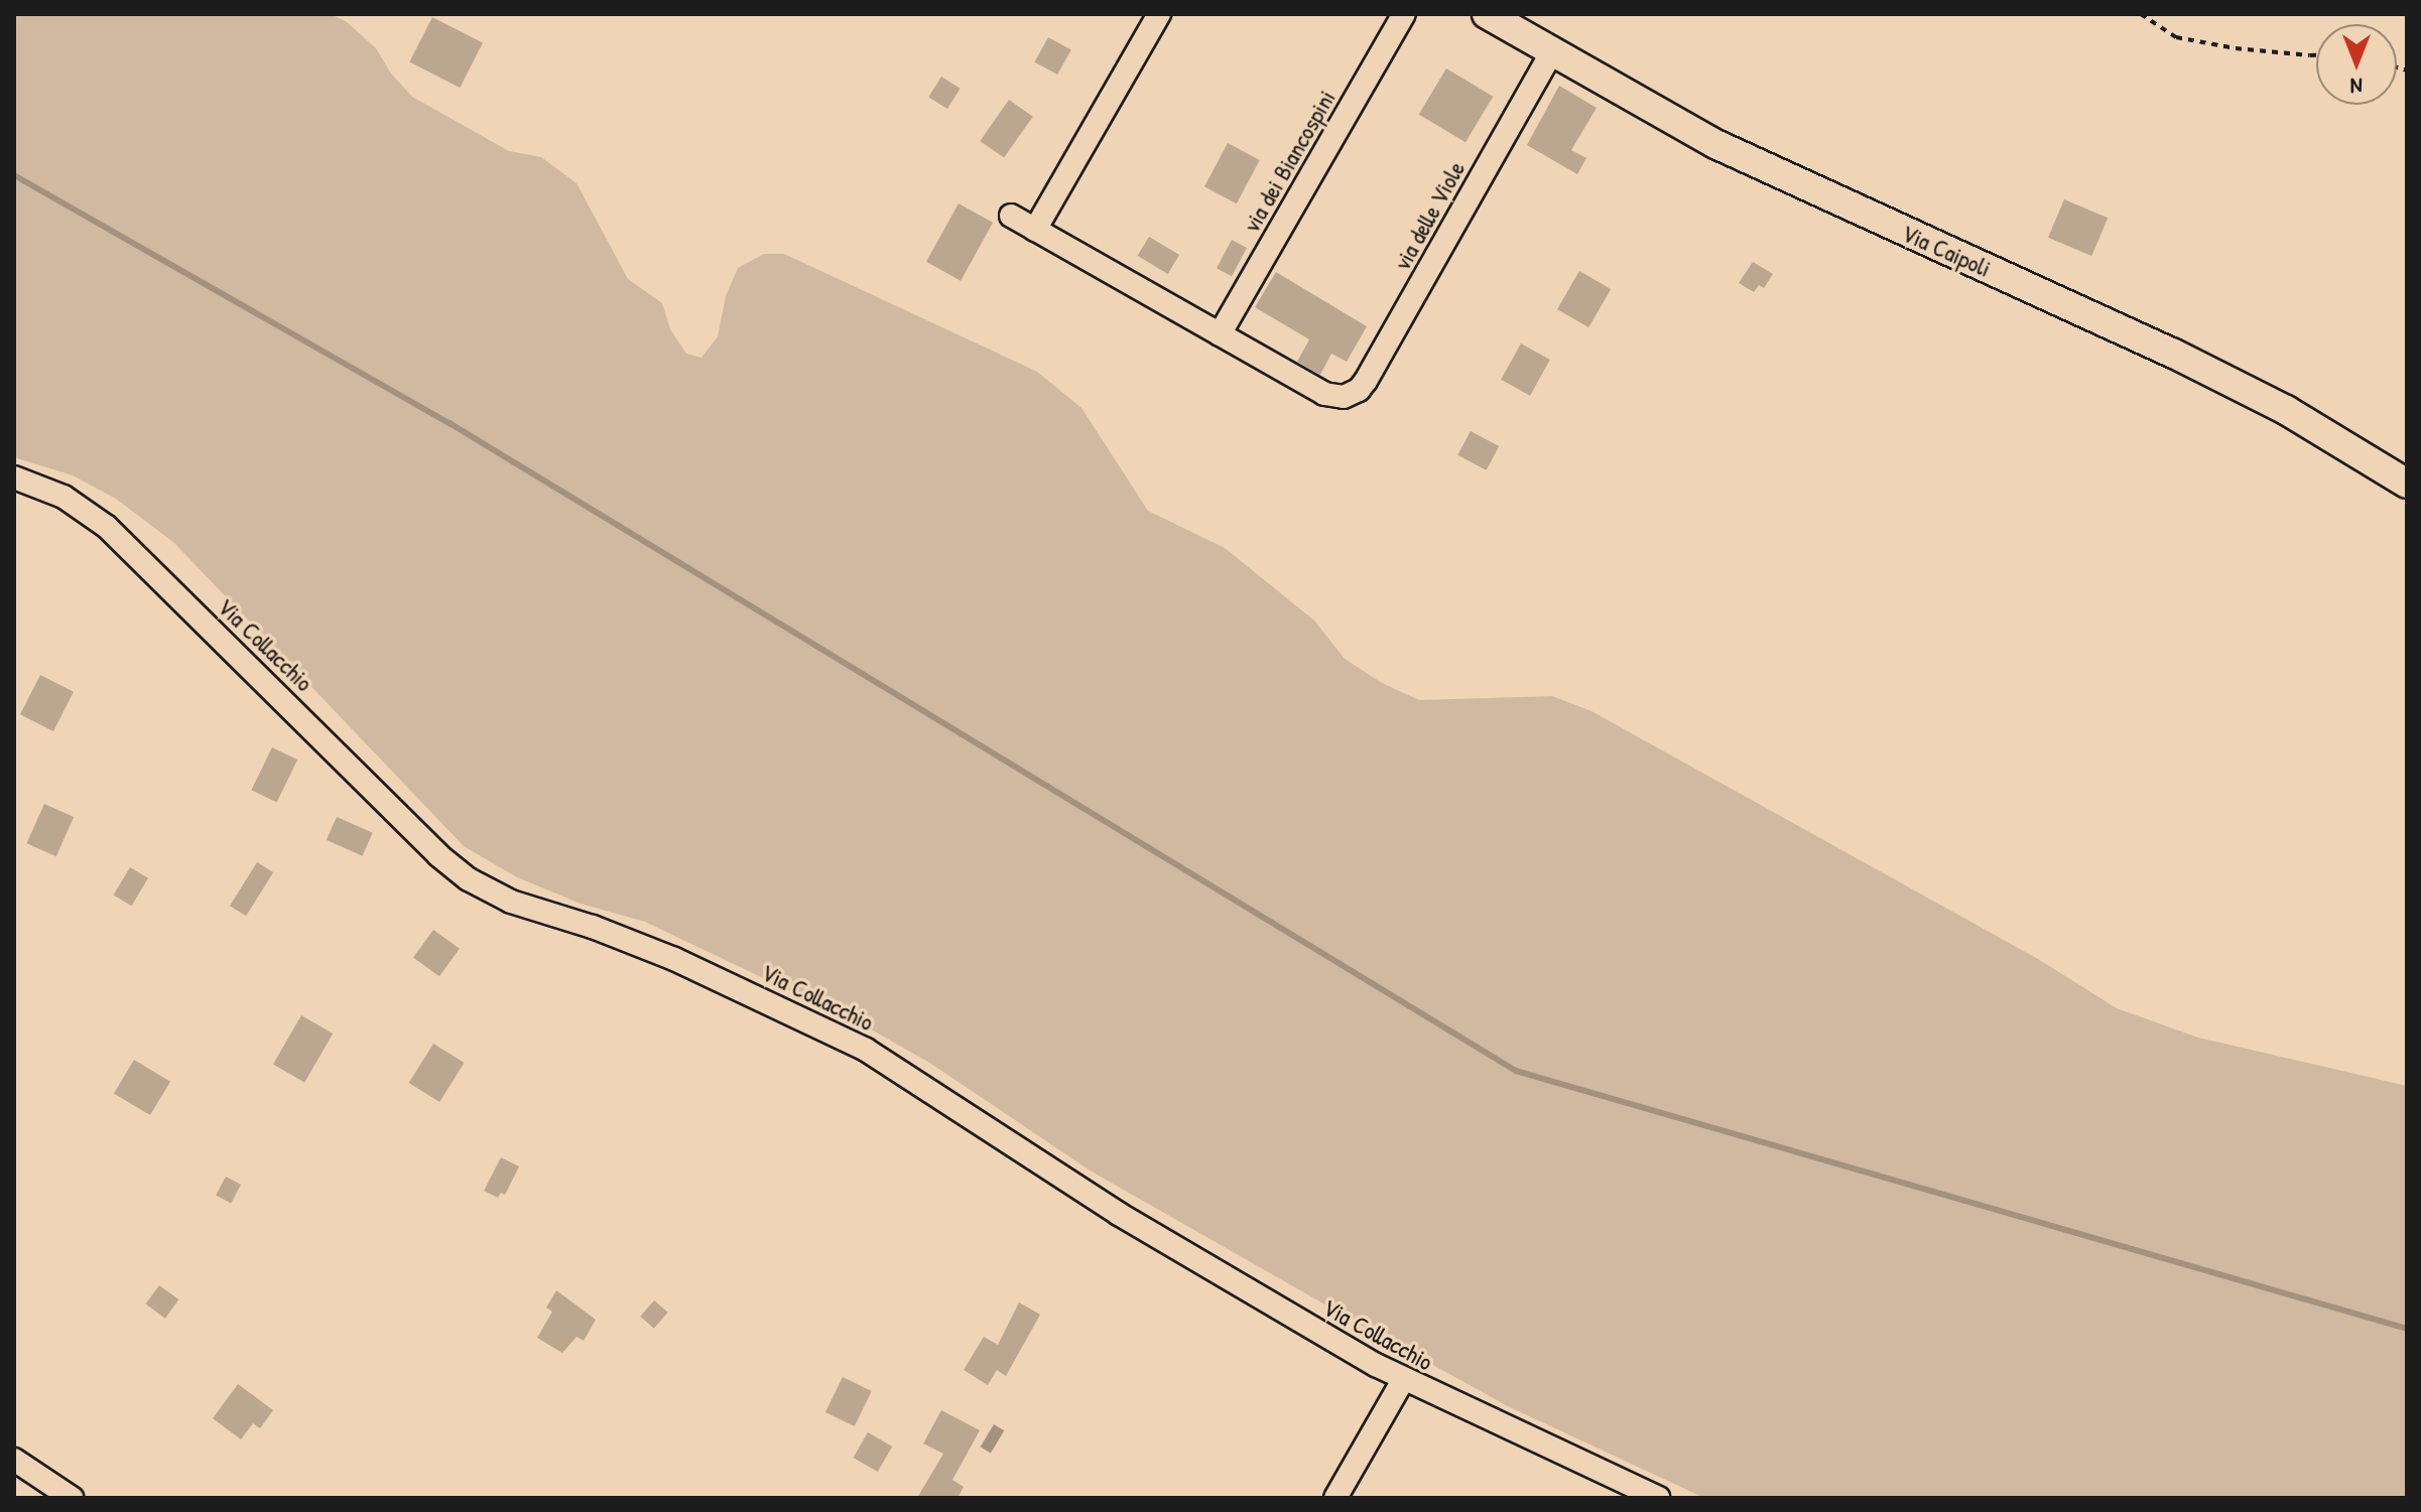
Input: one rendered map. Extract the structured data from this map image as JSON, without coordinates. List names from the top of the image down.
{
  "streets": {
    "street": [
      "via dei Biancospini",
      "via delle Viole",
      "Via Caipoli",
      "Via Collacchio"
    ]
  },
  "crossings": [
    ["via dei Biancospini", "via delle Viole"],
    ["via delle Viole", "Via Caipoli"]
  ],
  "north": "bottom"
}
